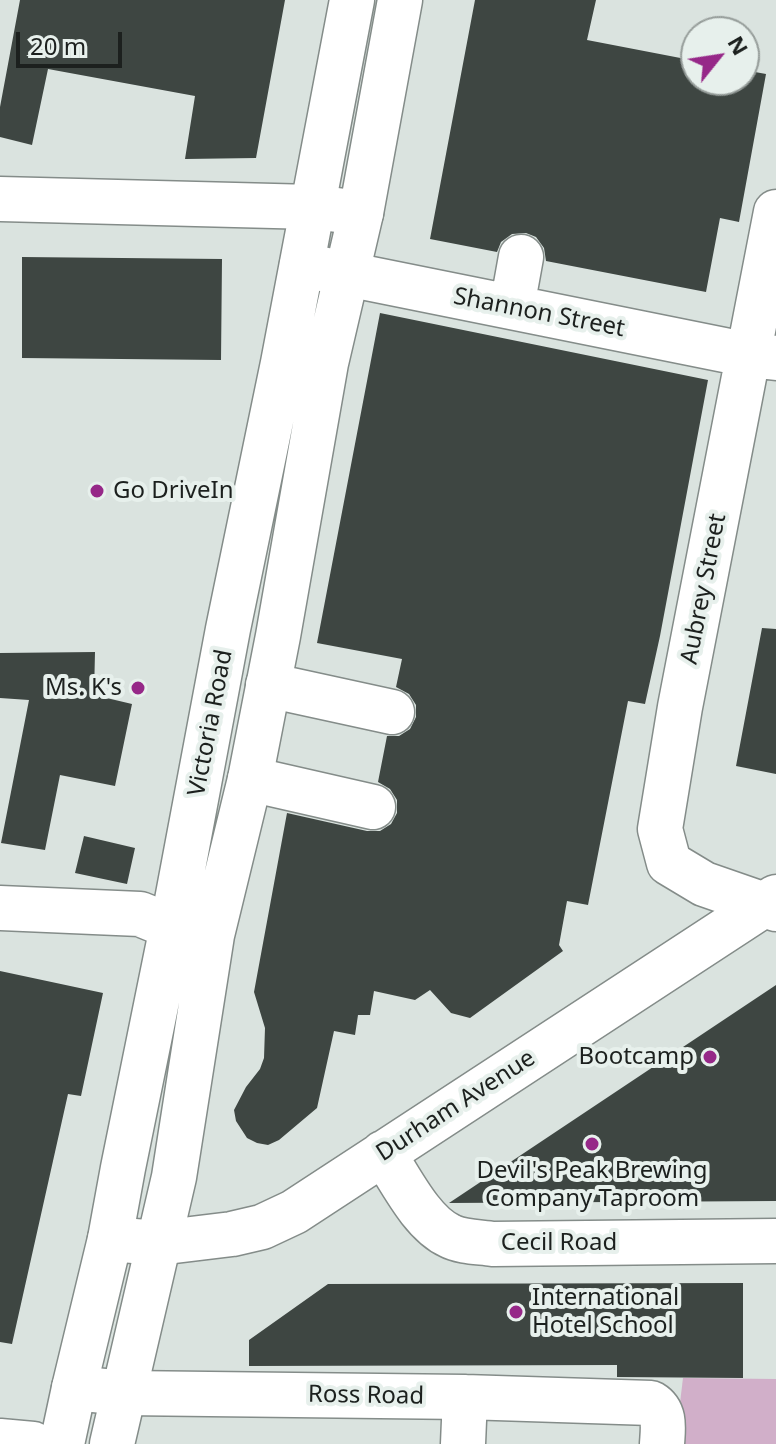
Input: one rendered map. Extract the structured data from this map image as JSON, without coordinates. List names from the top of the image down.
{
  "streets": {
    "street": [
      "Shannon Street",
      "Aubrey Street",
      "Victoria Road",
      "Durham Avenue",
      "Cecil Road",
      "Ross Road"
    ]
  },
  "crossings": [
    ["Shannon Street", "Aubrey Street"],
    ["Shannon Street", "Victoria Road"],
    ["Aubrey Street", "Durham Avenue"],
    ["Victoria Road", "Durham Avenue"],
    ["Victoria Road", "Ross Road"],
    ["Durham Avenue", "Cecil Road"]
  ],
  "places": [
    "Go DriveIn",
    "Ms. K's",
    "Bootcamp",
    "Devil's Peak Brewing Company Taproom",
    "International Hotel School"
  ],
  "scale_bar": "20 m",
  "north": "top right"
}
